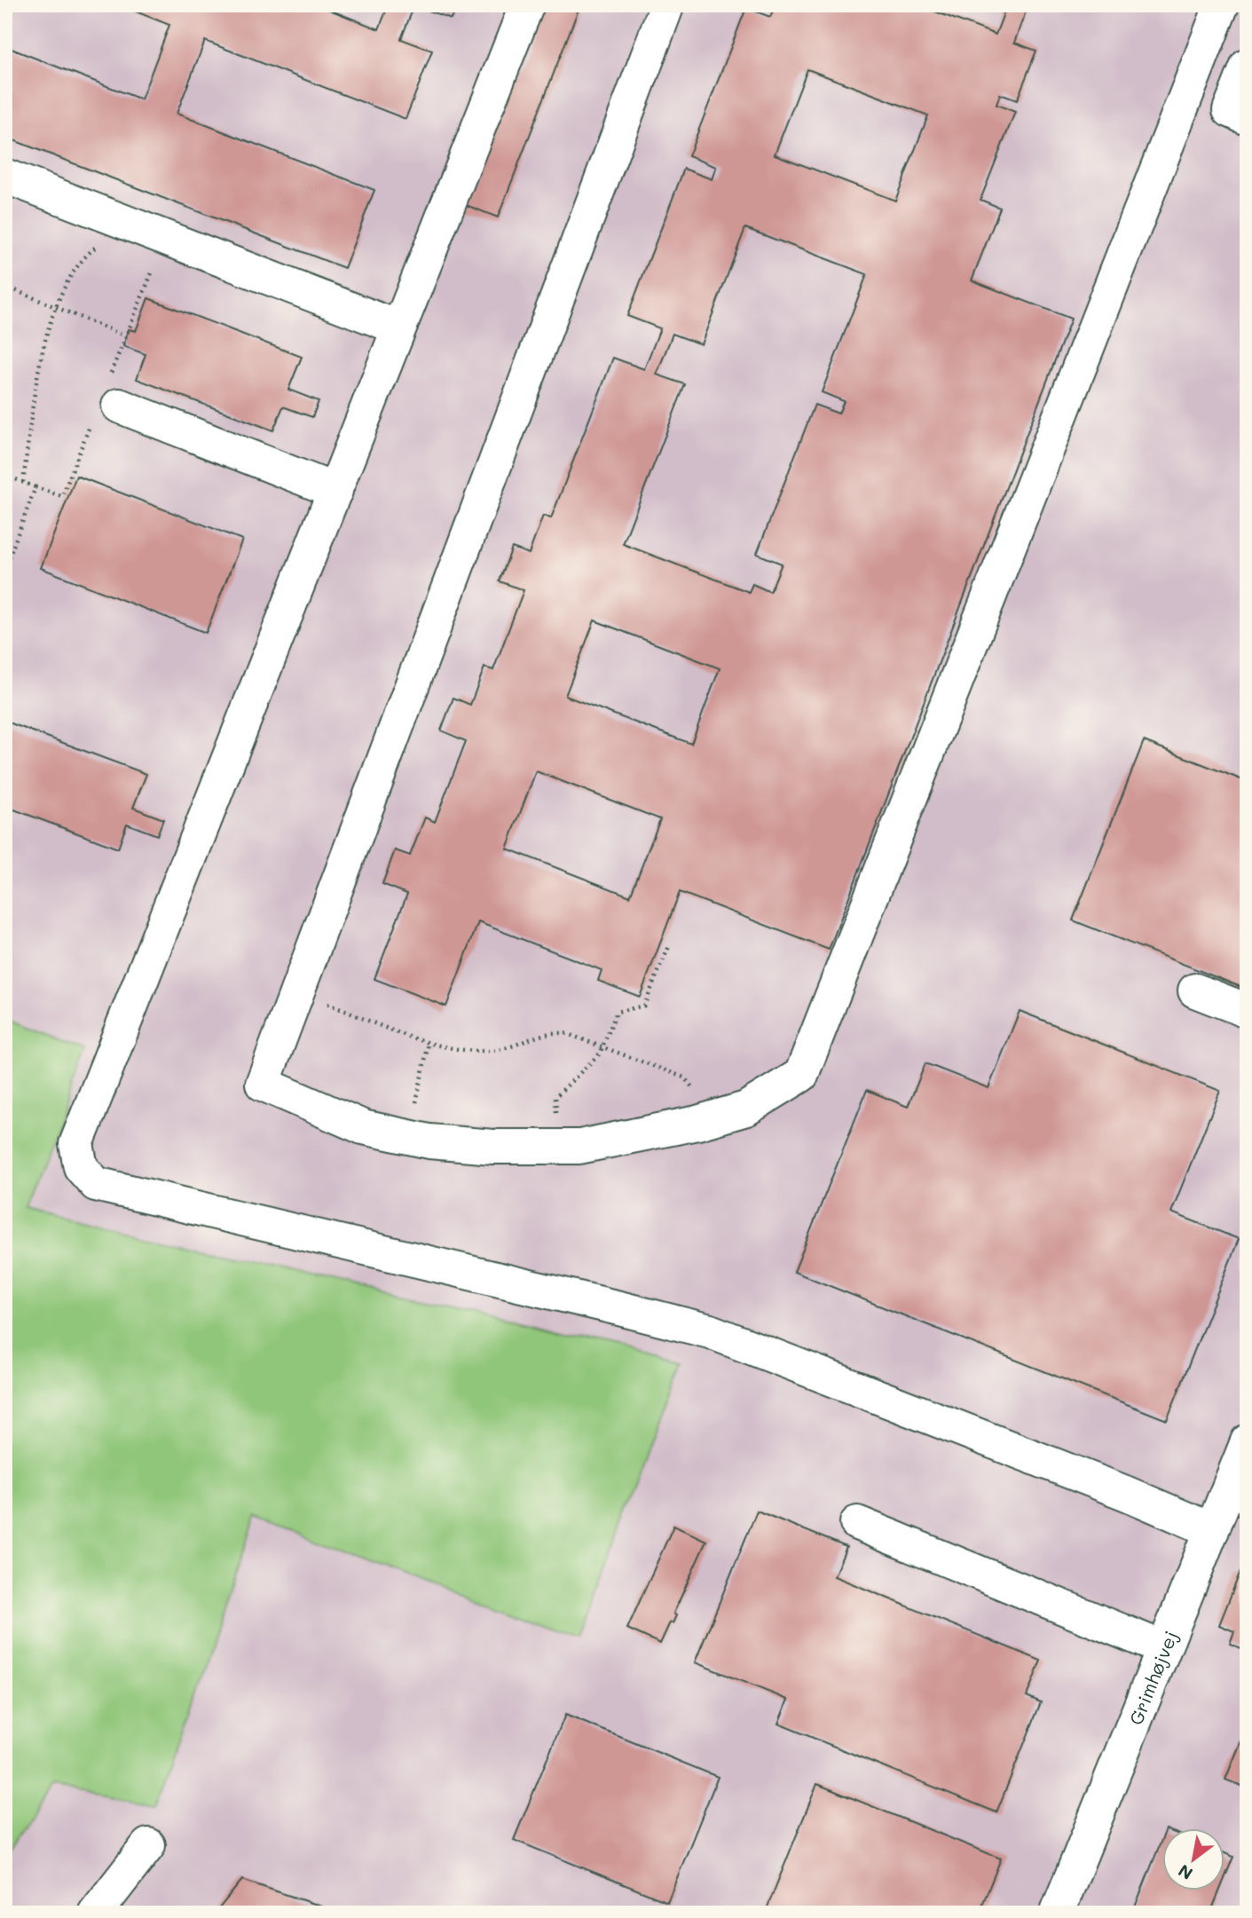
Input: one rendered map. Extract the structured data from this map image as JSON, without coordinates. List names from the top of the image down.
{
  "streets": {
    "street": ["Grimhøjvej"]
  },
  "north": "bottom left"
}
